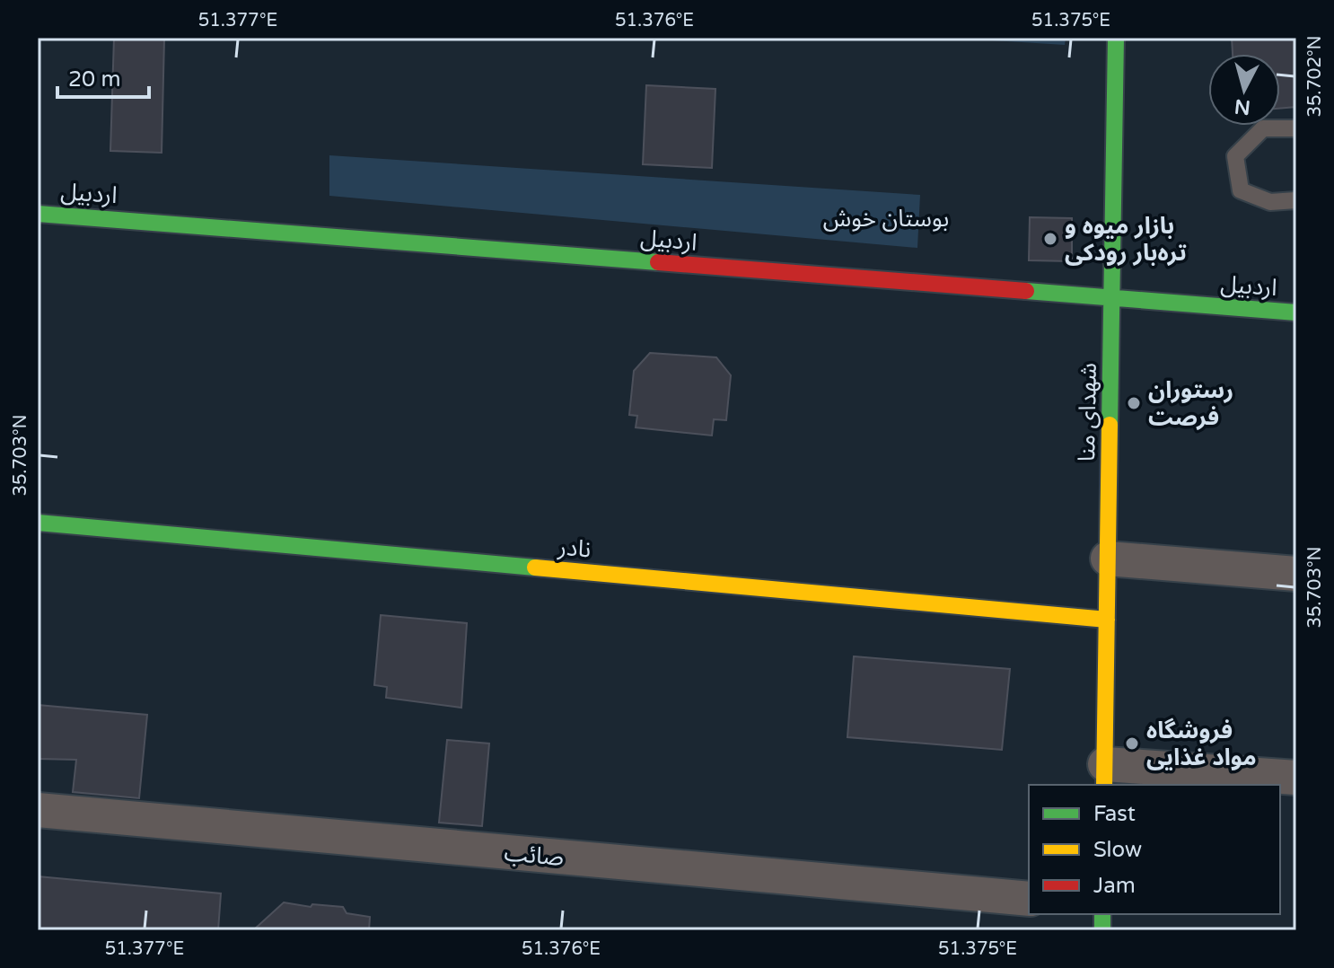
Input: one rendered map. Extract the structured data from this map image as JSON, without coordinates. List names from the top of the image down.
{
  "streets": {
    "street": [
      "اردبیل",
      "شهدای منا",
      "نادر",
      "صائب"
    ]
  },
  "crossings": [
    ["اردبیل", "شهدای منا"],
    ["شهدای منا", "نادر"]
  ],
  "parks": ["بوستان خوش"],
  "places": ["بازار میوه و تره‌بار رودکی", "رستوران فرصت", "فروشگاه مواد غذایی"],
  "legend": ["Fast", "Slow", "Jam"],
  "scale_bar": "20 m",
  "north": "bottom",
  "coordinates": [
    "51.377°E",
    "51.376°E",
    "51.375°E",
    "35.702°N",
    "35.703°N"
  ]
}
